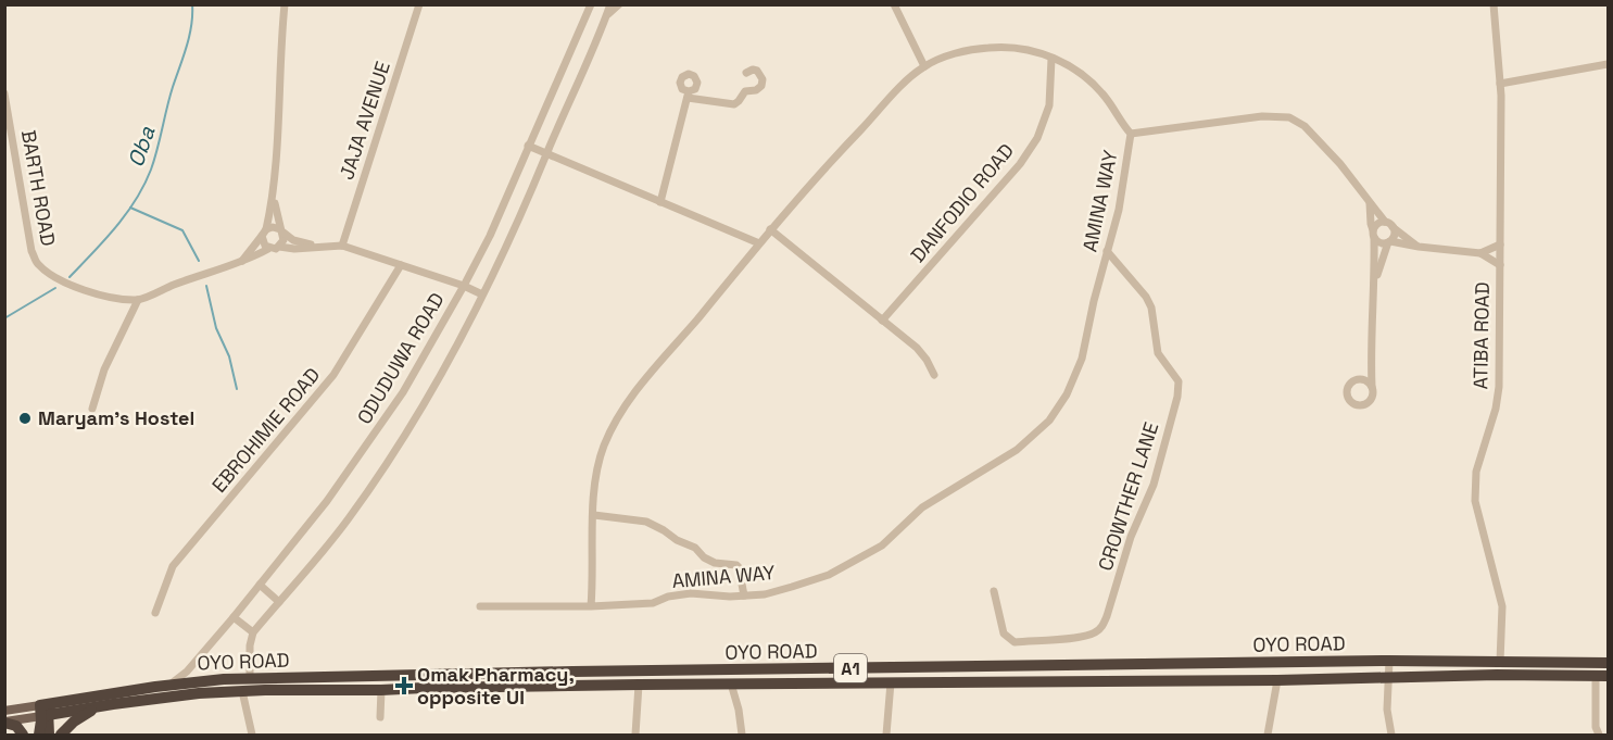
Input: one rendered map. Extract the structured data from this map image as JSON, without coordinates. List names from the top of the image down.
{
  "streets": {
    "highway": ["OYO ROAD", "A1"],
    "street": [
      "JAJA AVENUE",
      "BARTH ROAD",
      "AMINA WAY",
      "DANFODIO ROAD",
      "ATIBA ROAD",
      "ODUDUWA ROAD",
      "EBROHIMIE ROAD",
      "CROWTHER LANE"
    ]
  },
  "crossings": [
    ["AMINA WAY", "DANFODIO ROAD"],
    ["AMINA WAY", "CROWTHER LANE"],
    ["ATIBA ROAD", "OYO ROAD"],
    ["ODUDUWA ROAD", "OYO ROAD"],
    ["OYO ROAD", "A1"]
  ],
  "water": ["Oba"],
  "places": {
    "other": ["Maryam's Hostel"],
    "health": ["Omak Pharmacy, opposite UI"]
  }
}
